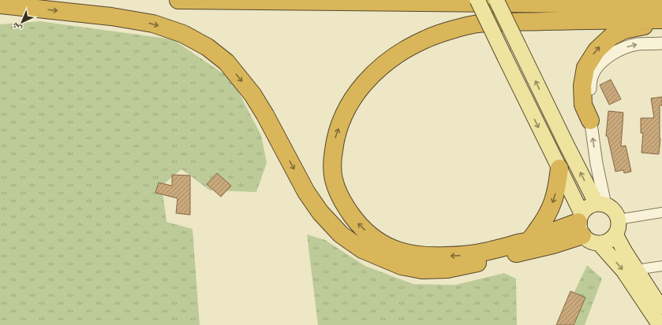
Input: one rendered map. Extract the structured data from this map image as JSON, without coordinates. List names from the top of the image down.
{
  "north": "bottom left"
}
